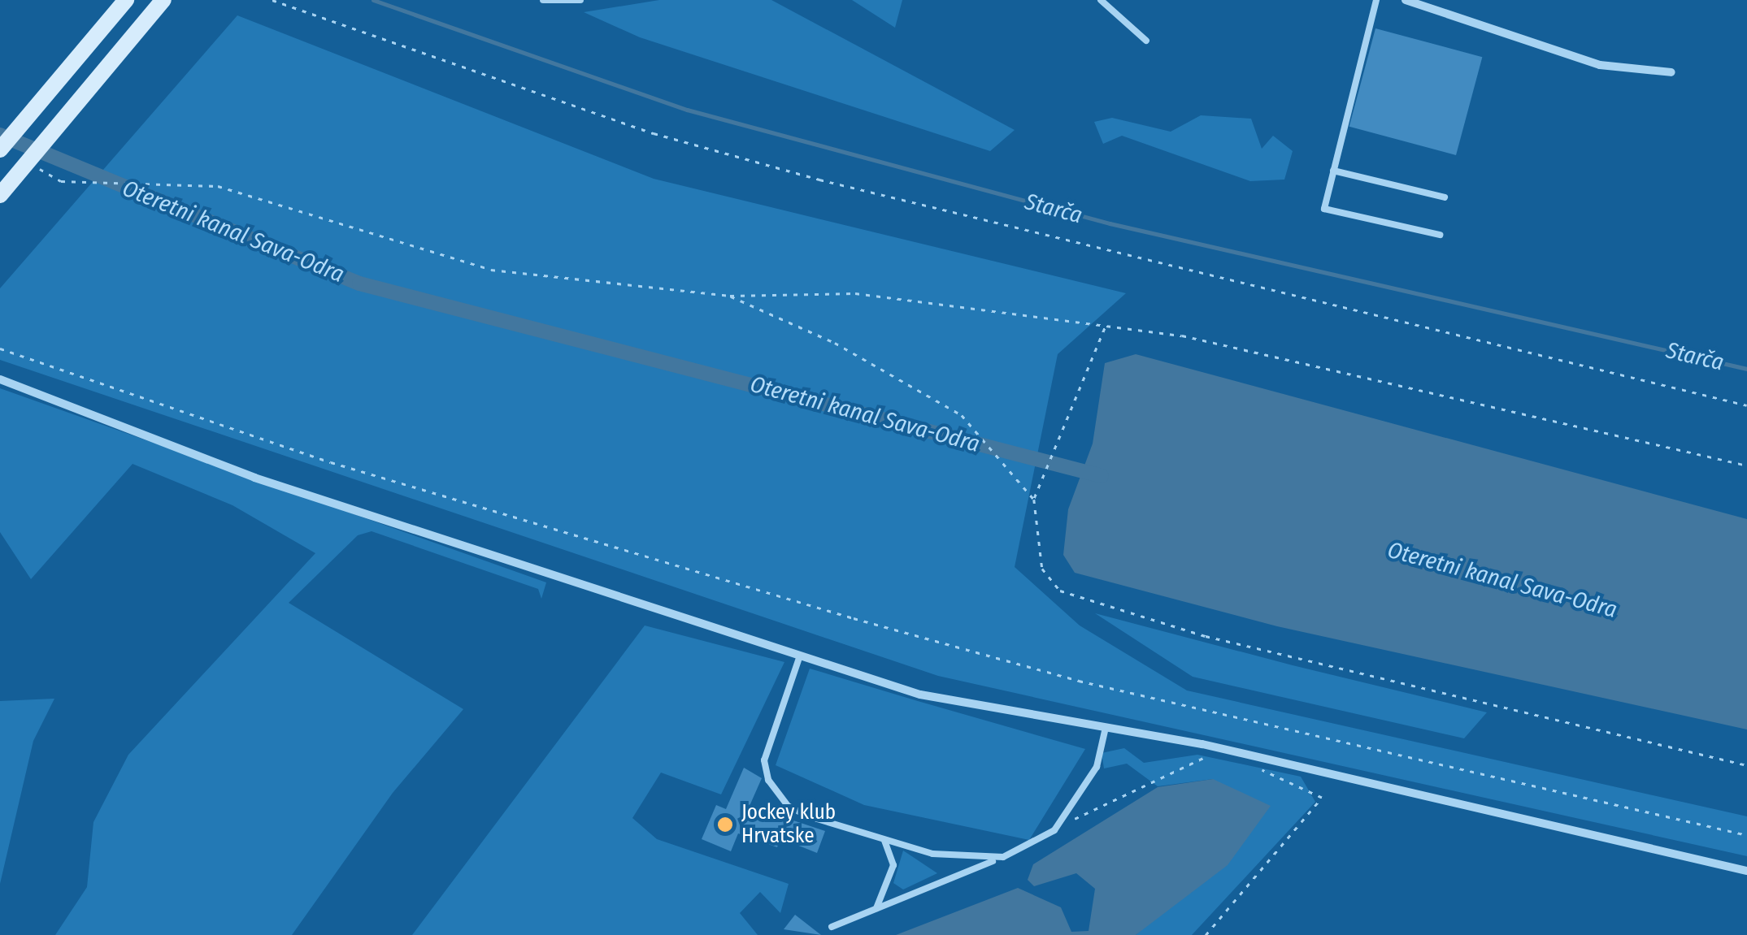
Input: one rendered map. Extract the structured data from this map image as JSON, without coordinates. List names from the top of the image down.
{
  "water": ["Starča", "Oteretni kanal Sava-Odra"],
  "places": ["Jockey klub Hrvatske"]
}
